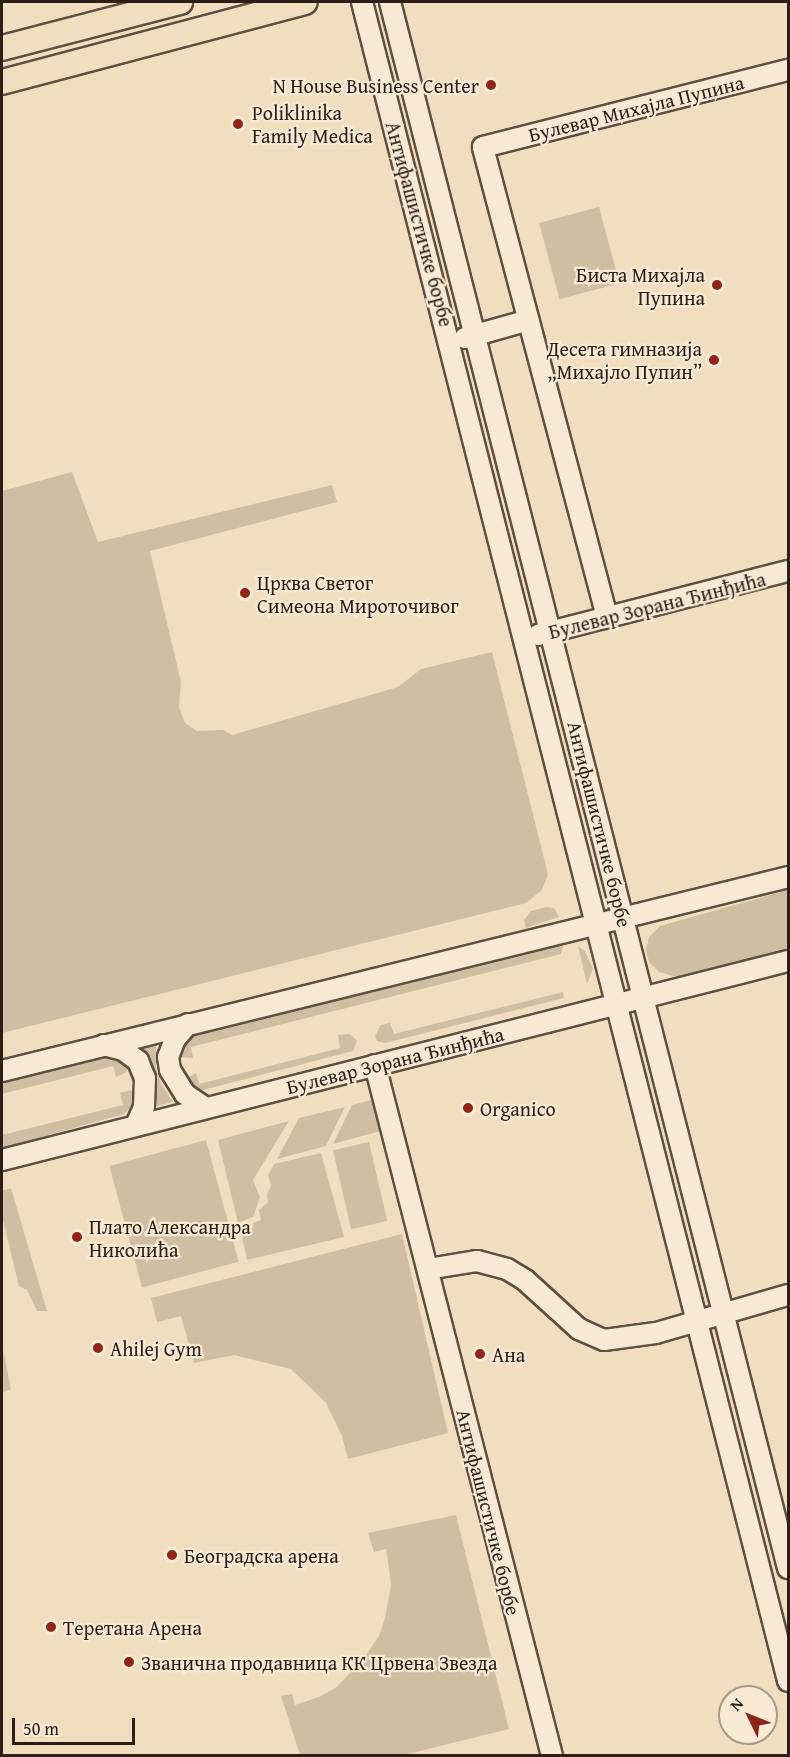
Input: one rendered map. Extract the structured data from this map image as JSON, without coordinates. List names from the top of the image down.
{
  "streets": {
    "street": ["Булевар Михајла Пупина", "Антифашистичке борбе", "Булевар Зорана Ђинђића"]
  },
  "crossings": [
    ["Булевар Михајла Пупина", "Антифашистичке борбе"],
    ["Антифашистичке борбе", "Булевар Зорана Ђинђића"]
  ],
  "places": [
    "N House Business Center",
    "Poliklinika Family Medica",
    "Биста Михајла Пупина",
    "Десета гимназија „Михајло Пупин”",
    "Црква Светог Симеона Мироточивог",
    "Organico",
    "Плато Александра Николића",
    "Ahilej Gym",
    "Ана",
    "Београдска арена",
    "Теретана Арена",
    "Званична продавница КК Црвена Звезда"
  ],
  "scale_bar": "50 m",
  "north": "top left"
}
